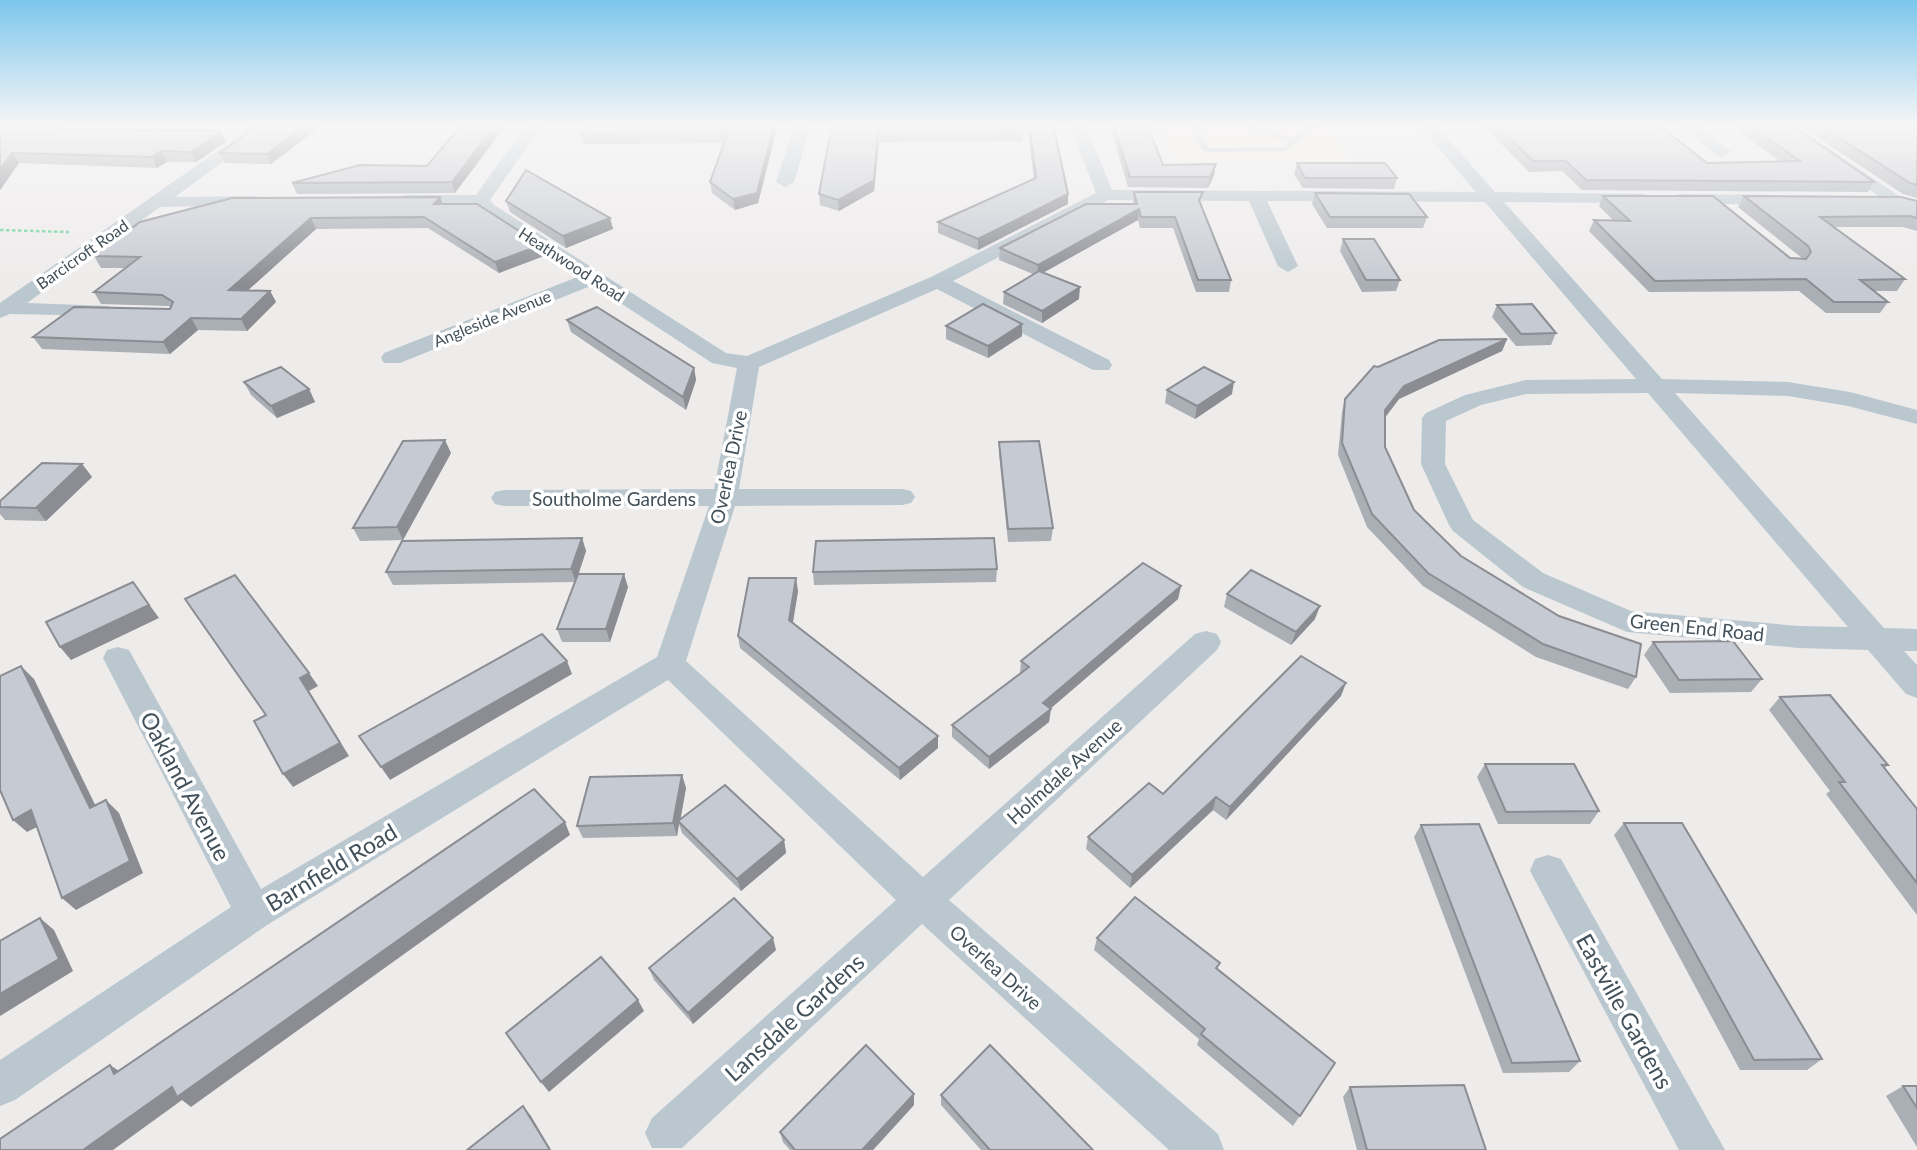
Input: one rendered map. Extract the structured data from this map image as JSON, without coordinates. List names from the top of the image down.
{
  "streets": {
    "street": [
      "Barcicroft Road",
      "Heathwood Road",
      "Angleside Avenue",
      "Overlea Drive",
      "Southolme Gardens",
      "Green End Road",
      "Holmdale Avenue",
      "Oakland Avenue",
      "Barnfield Road",
      "Eastville Gardens",
      "Lansdale Gardens"
    ]
  },
  "crossings": [
    ["Heathwood Road", "Angleside Avenue"],
    ["Heathwood Road", "Overlea Drive"],
    ["Overlea Drive", "Southolme Gardens"],
    ["Overlea Drive", "Holmdale Avenue"],
    ["Overlea Drive", "Barnfield Road"],
    ["Overlea Drive", "Lansdale Gardens"],
    ["Holmdale Avenue", "Lansdale Gardens"],
    ["Oakland Avenue", "Barnfield Road"]
  ]
}
